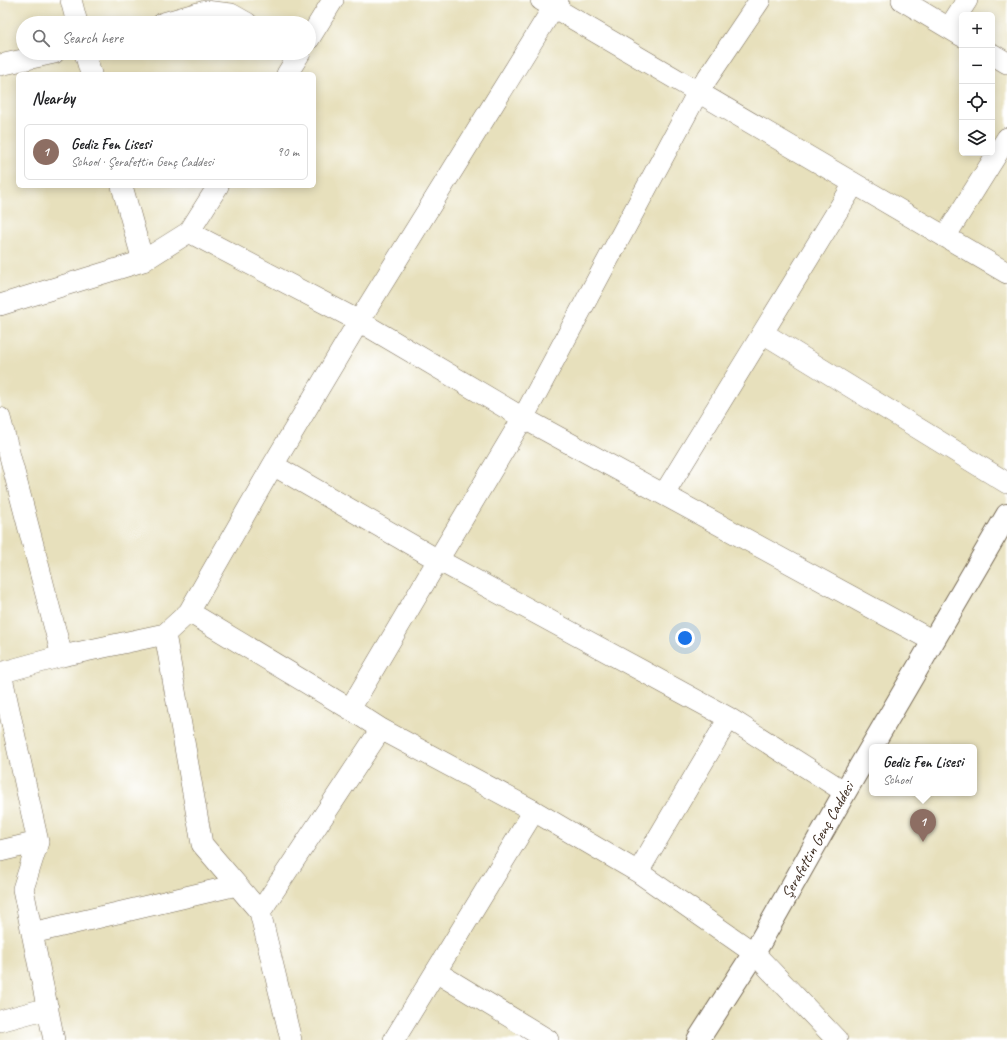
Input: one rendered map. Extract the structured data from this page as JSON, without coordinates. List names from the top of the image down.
{
  "streets": {
    "street": ["Şerafettin Genç Caddesi"]
  },
  "page": {
    "map_buttons": ["+", "−"],
    "search": "Search here",
    "heading": "Nearby",
    "list": [
      {
        "mark": "1",
        "name": "Gediz Fen Lisesi",
        "note": "School · Şerafettin Genç Caddesi",
        "value": "90 m"
      }
    ],
    "popup": ["Gediz Fen Lisesi", "School"],
    "pins": "1"
  }
}
